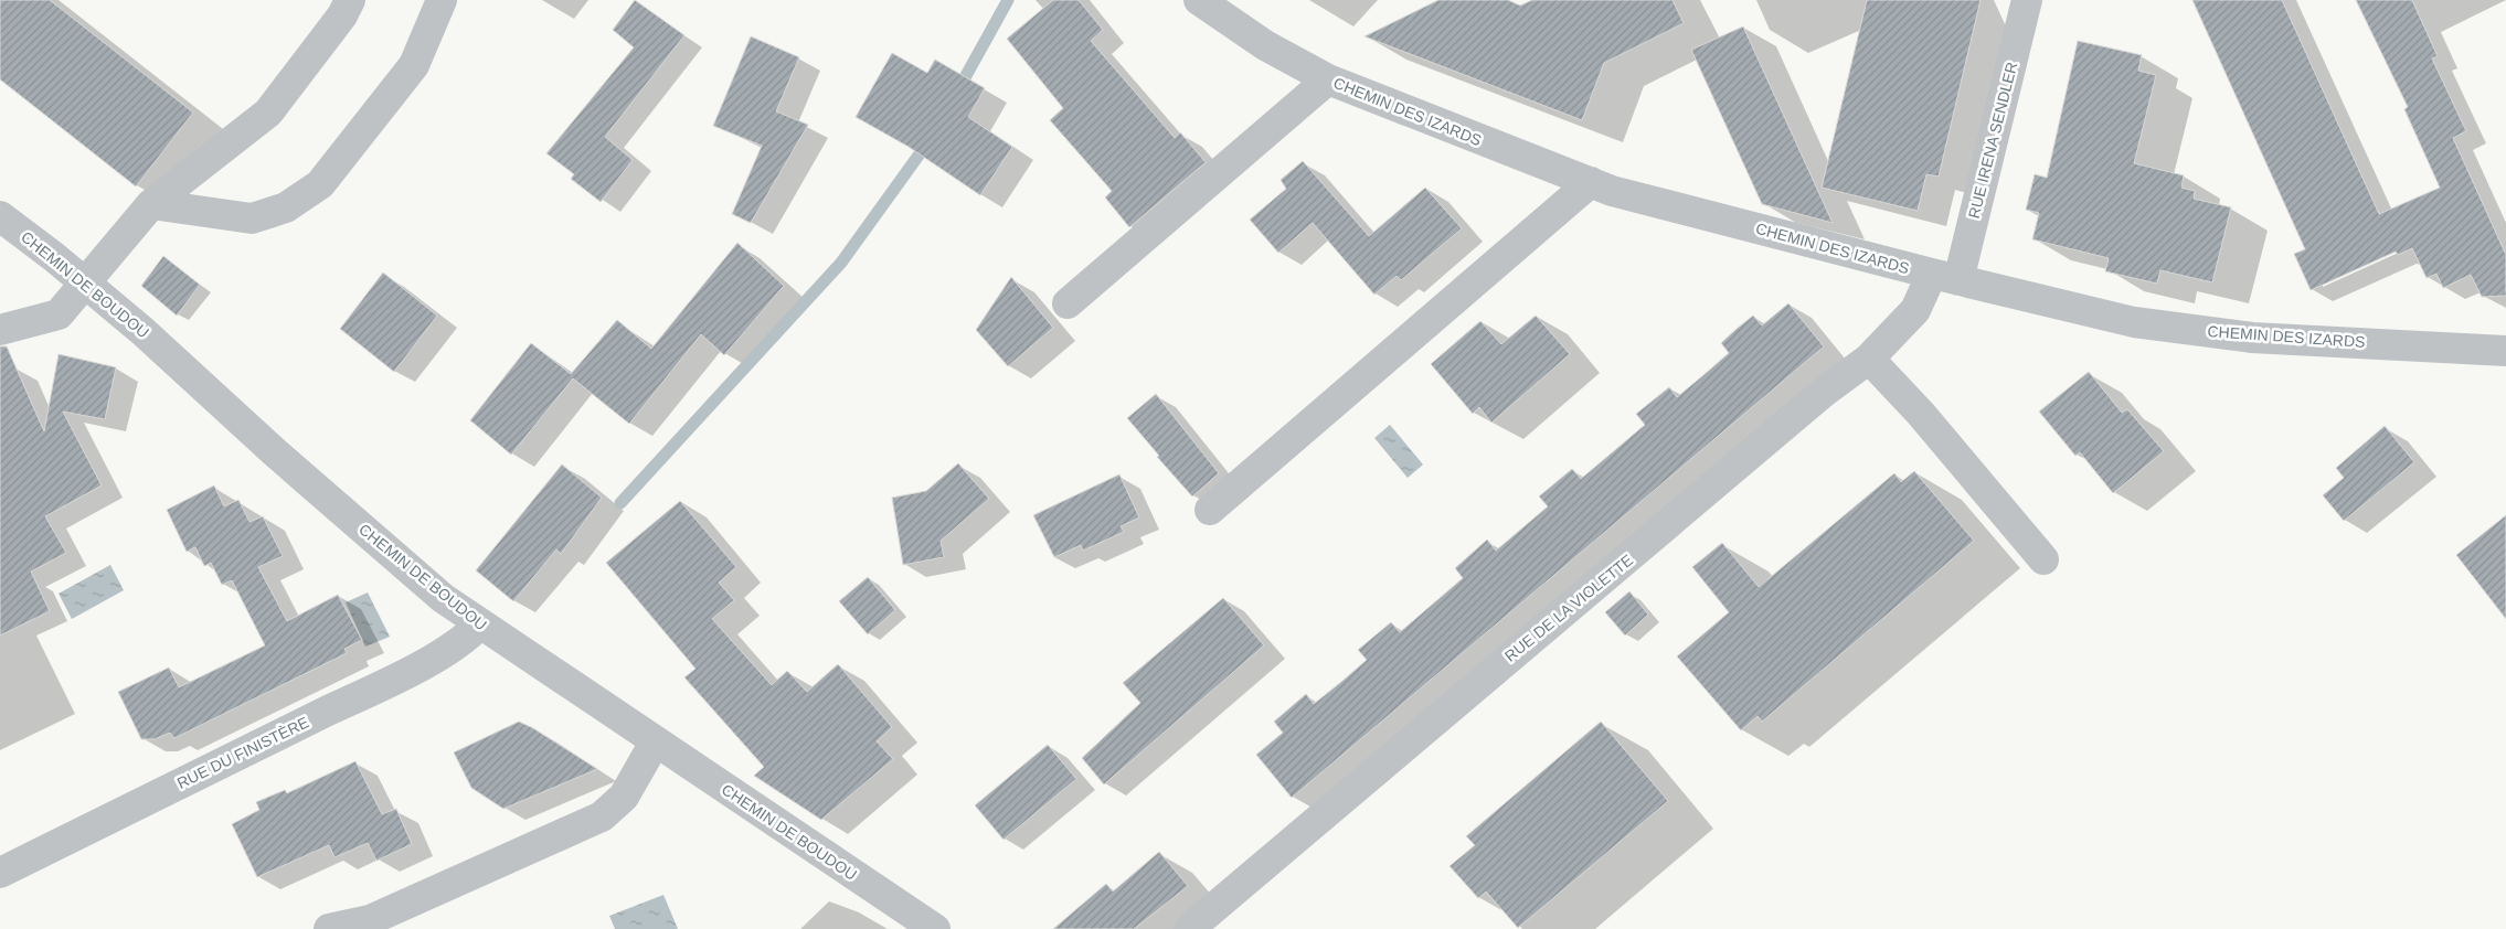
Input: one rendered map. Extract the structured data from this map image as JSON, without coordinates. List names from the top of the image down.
{
  "streets": {
    "street": [
      "CHEMIN DES IZARDS",
      "RUE IRENA SENDLER",
      "CHEMIN DE BOUDOU",
      "RUE DE LA VIOLETTE",
      "RUE DU FINISTÈRE"
    ]
  },
  "crossings": [
    ["CHEMIN DES IZARDS", "RUE IRENA SENDLER"],
    ["CHEMIN DES IZARDS", "RUE DE LA VIOLETTE"],
    ["RUE IRENA SENDLER", "RUE DE LA VIOLETTE"],
    ["CHEMIN DE BOUDOU", "RUE DU FINISTÈRE"]
  ]
}
